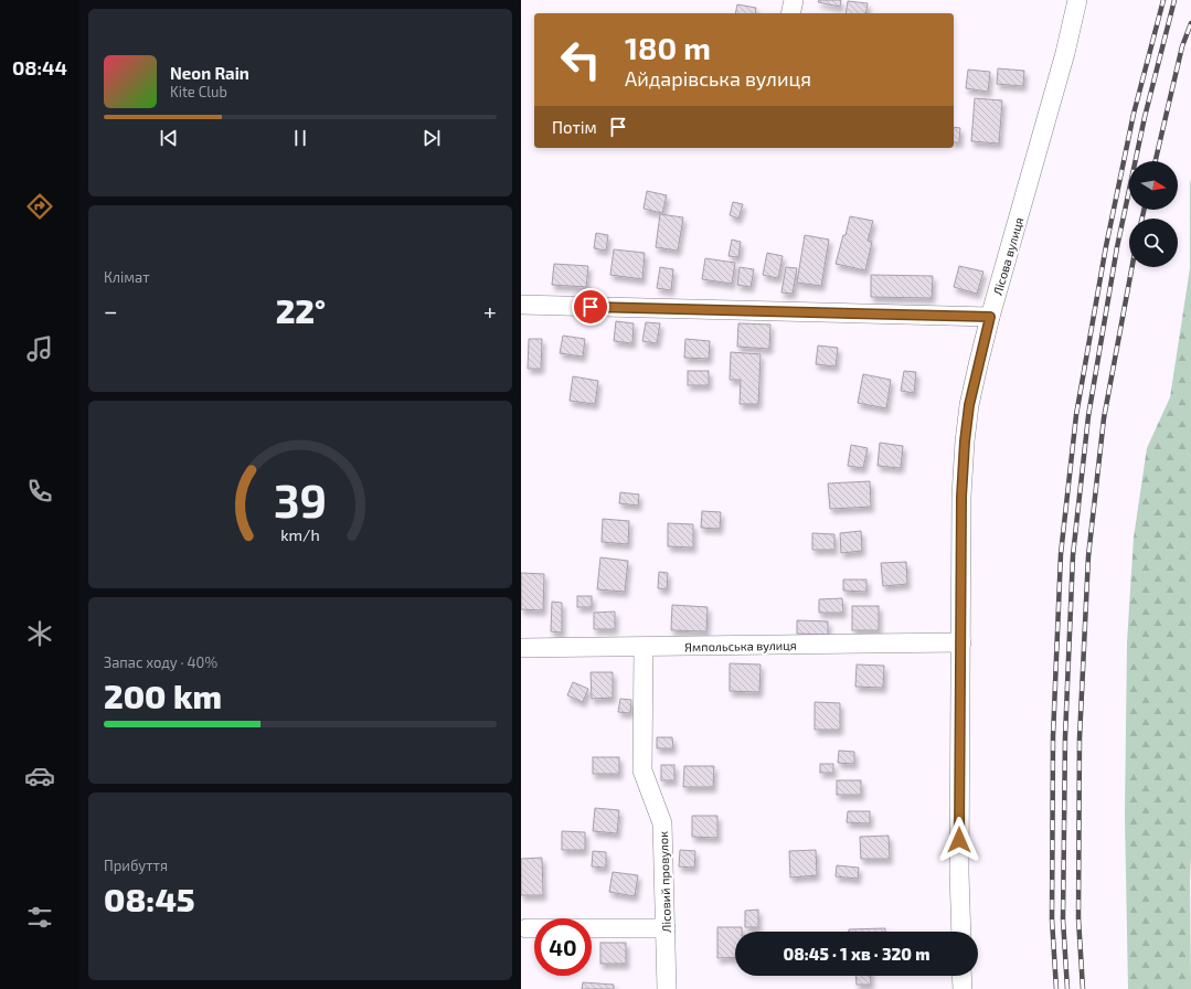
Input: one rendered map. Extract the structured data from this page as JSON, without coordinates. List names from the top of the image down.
{
  "streets": {
    "street": ["Лісова вулиця", "Ямпольська вулиця", "Лісовий провулок"]
  },
  "crossings": [
    ["Лісова вулиця", "Ямпольська вулиця"],
    ["Ямпольська вулиця", "Лісовий провулок"]
  ],
  "north": "right",
  "page": {
    "tabs": "08:44",
    "turn": ["180 m", "Айдарівська вулиця"],
    "song": ["Neon Rain", "Kite Club"],
    "then": "Потім",
    "tile": [
      "Клімат",
      ["Запас ходу · 40%", "200 km"],
      ["Прибуття", "08:45"]
    ],
    "heat": ["−", "22°", "+"],
    "limit": "40",
    "trip": "08:45 · 1 хв · 320 m",
    "gauge": ["39", "km/h"]
  }
}
